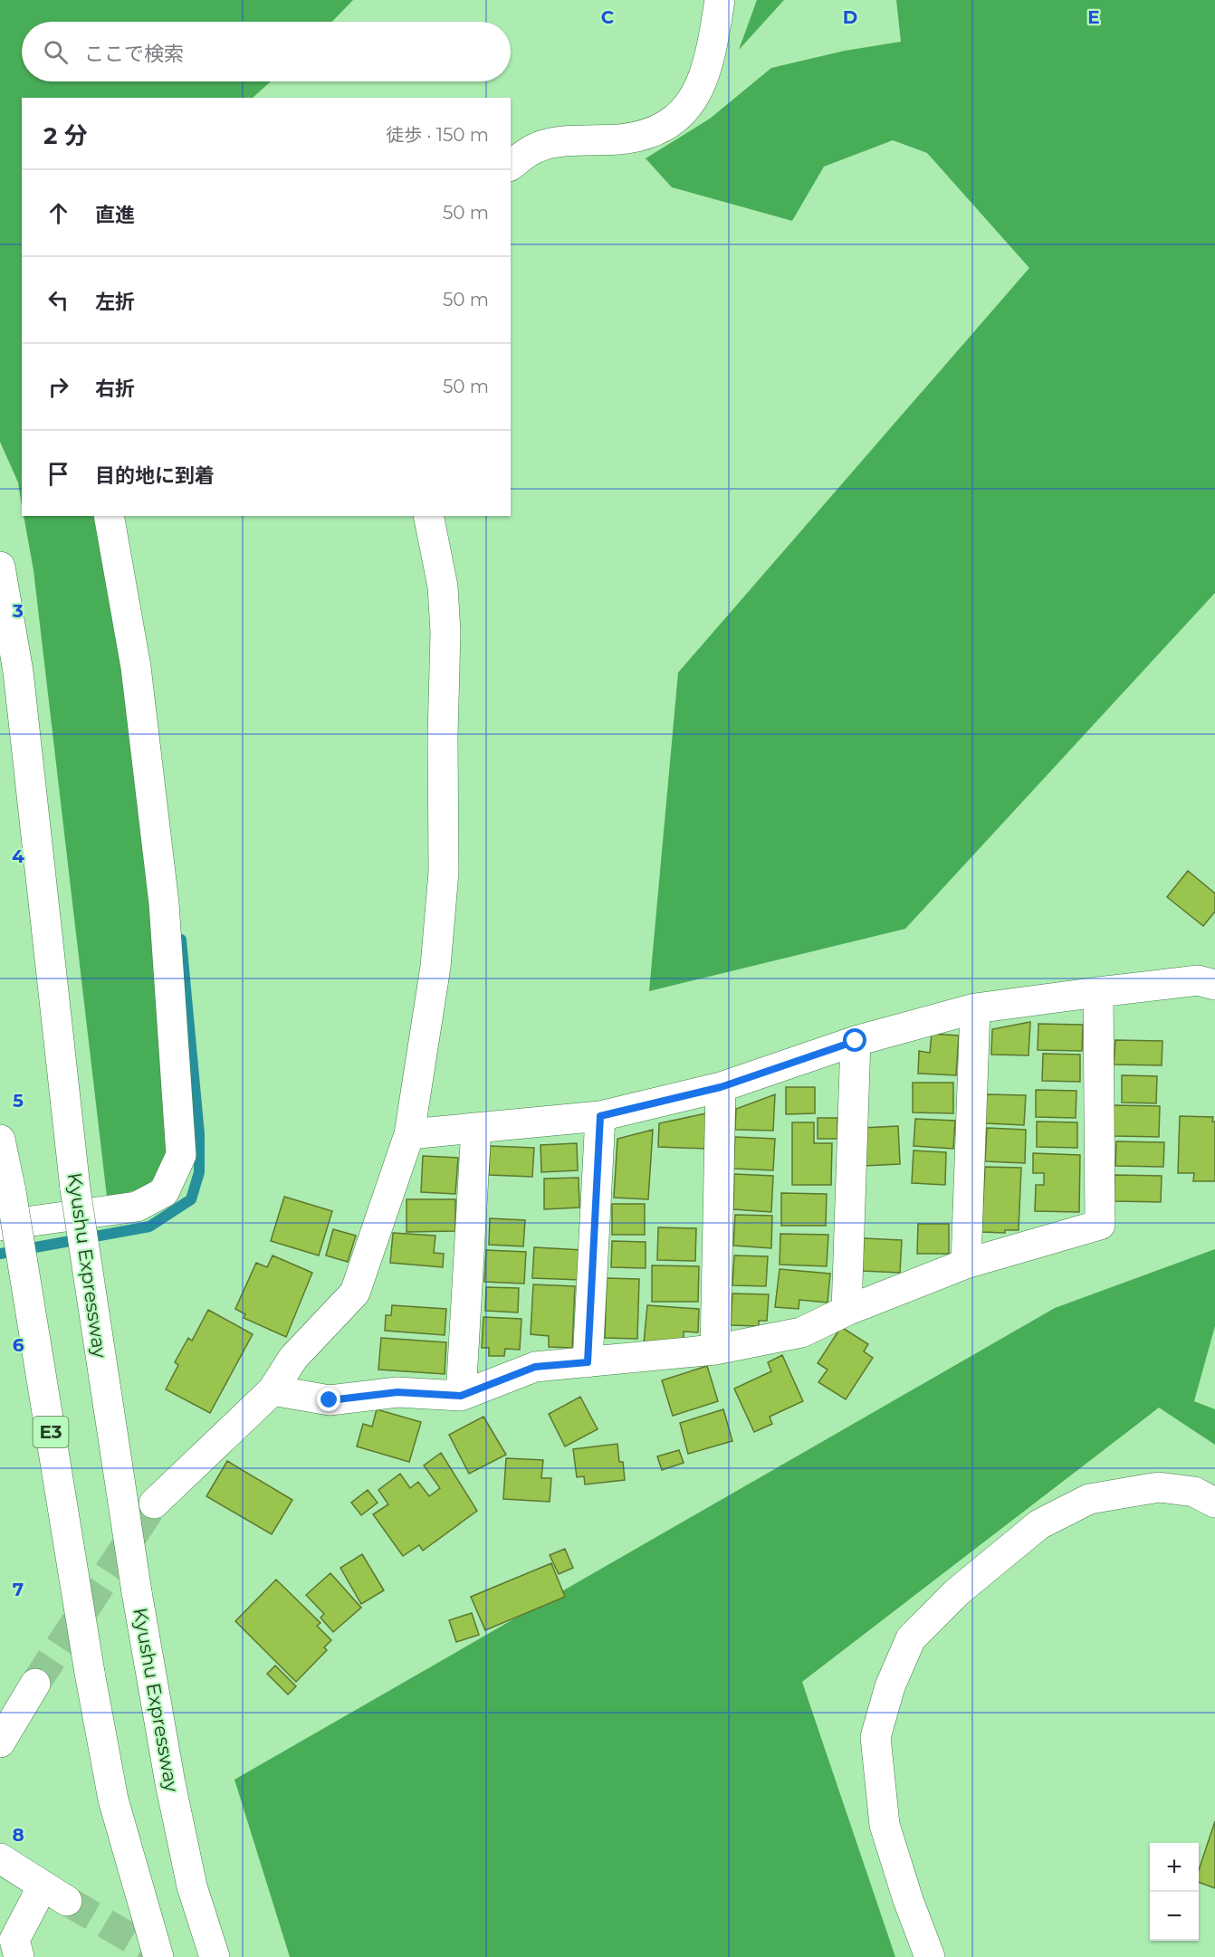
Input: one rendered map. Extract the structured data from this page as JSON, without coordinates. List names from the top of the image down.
{
  "streets": {
    "main road": ["Kyushu Expressway", "E3"]
  },
  "page": {
    "search": "ここで検索",
    "heading": ["2 分", "徒歩 · 150 m"],
    "list": [
      ["直進", "50 m"],
      ["左折", "50 m"],
      ["右折", "50 m"],
      "目的地に到着"
    ],
    "map_buttons": ["+", "−"]
  },
  "grid": {
    "columns": ["C", "D", "E"],
    "rows": [
      "3",
      "4",
      "5",
      "6",
      "7",
      "8"
    ]
  }
}
